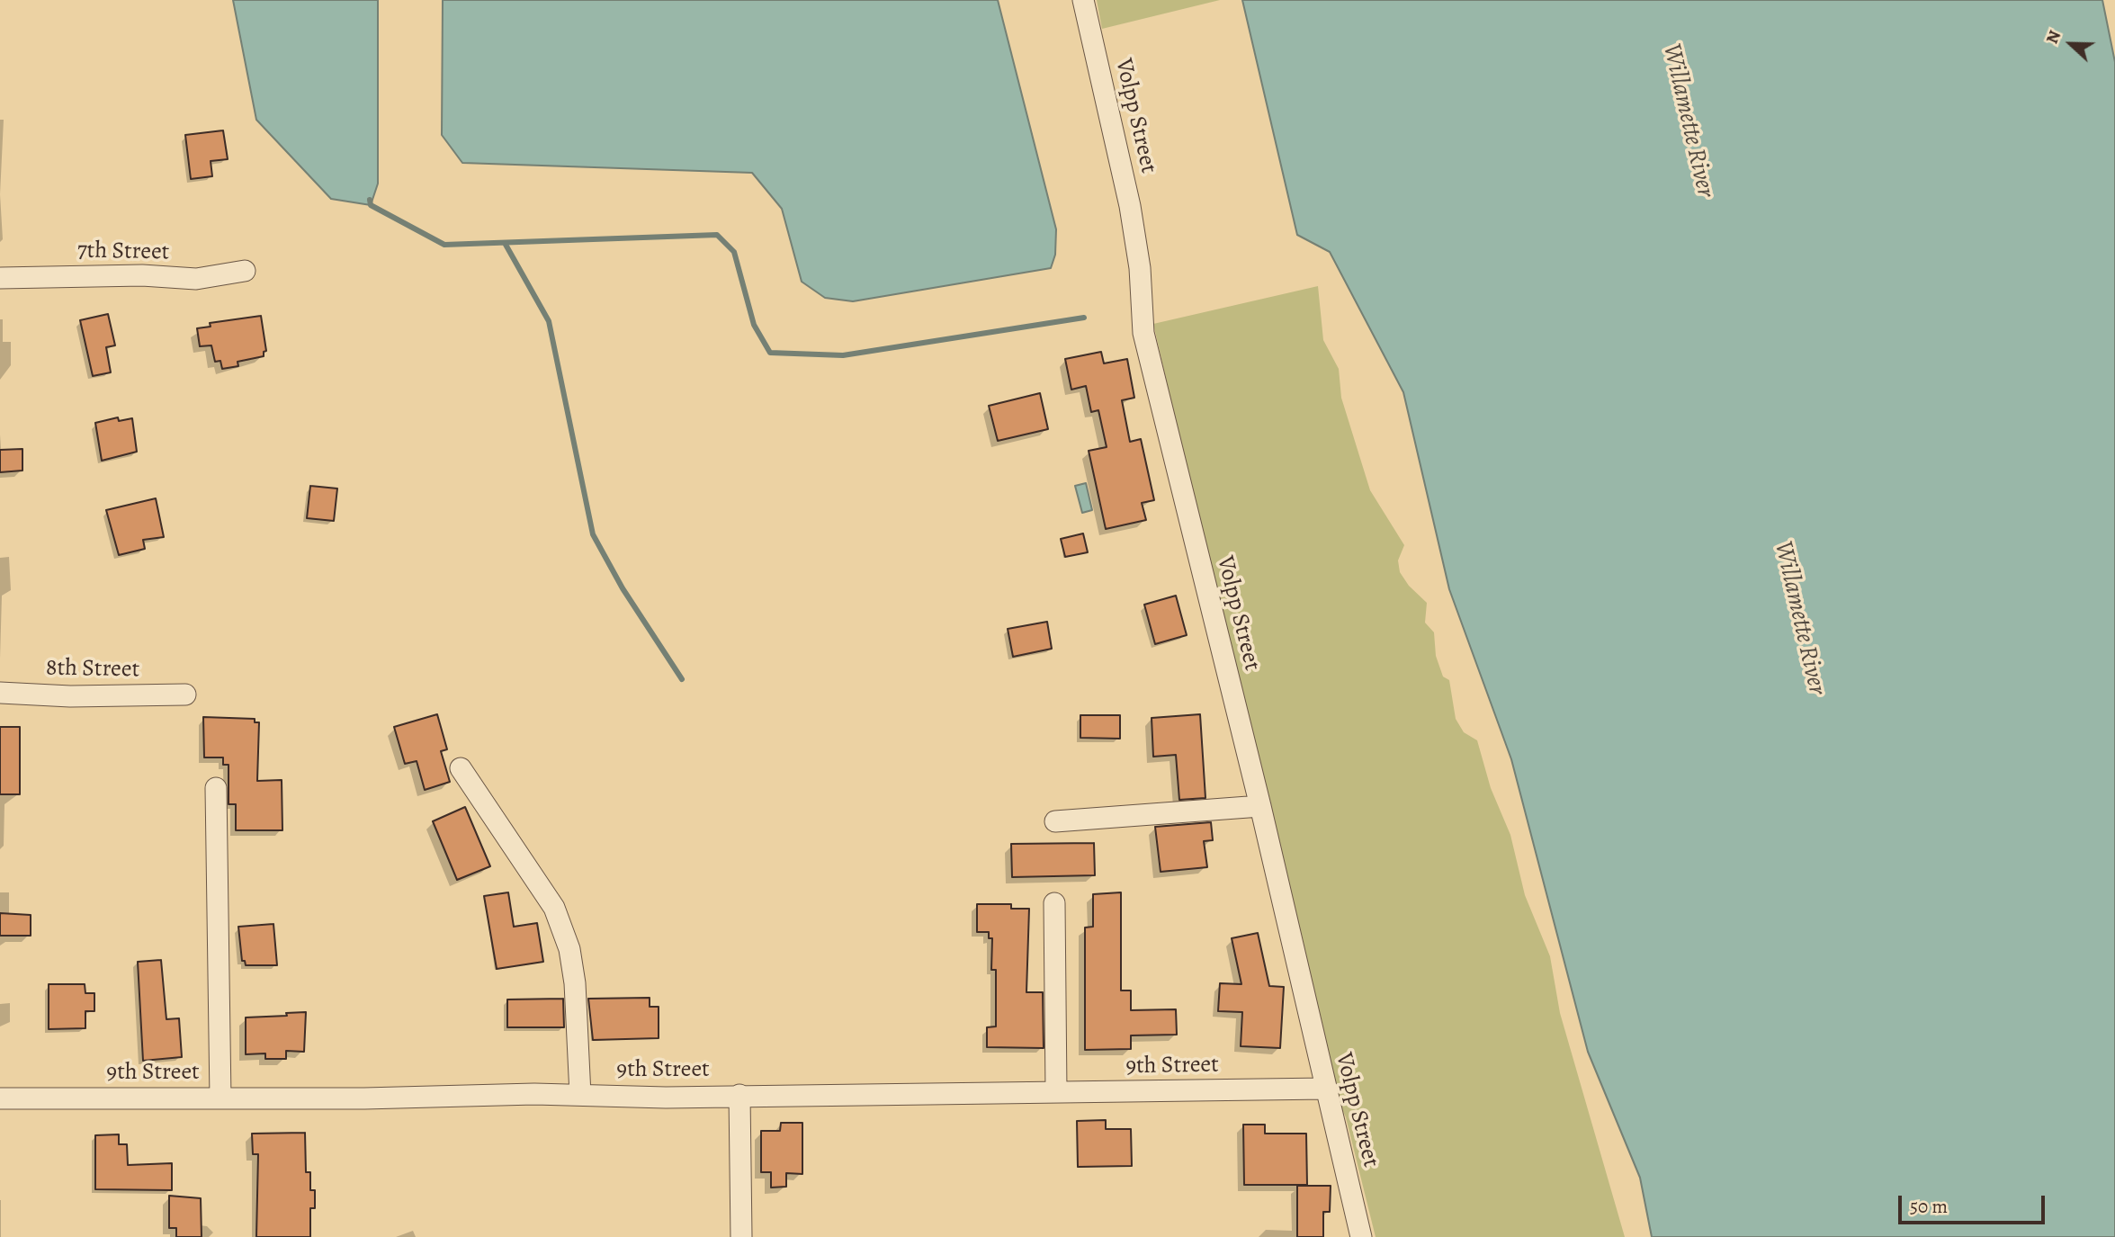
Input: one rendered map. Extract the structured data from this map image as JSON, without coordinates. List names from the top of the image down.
{
  "streets": {
    "street": [
      "Volpp Street",
      "7th Street",
      "8th Street",
      "9th Street"
    ]
  },
  "crossings": [
    ["Volpp Street", "9th Street"]
  ],
  "water": ["Willamette River"],
  "scale_bar": "50 m",
  "north": "left"
}
